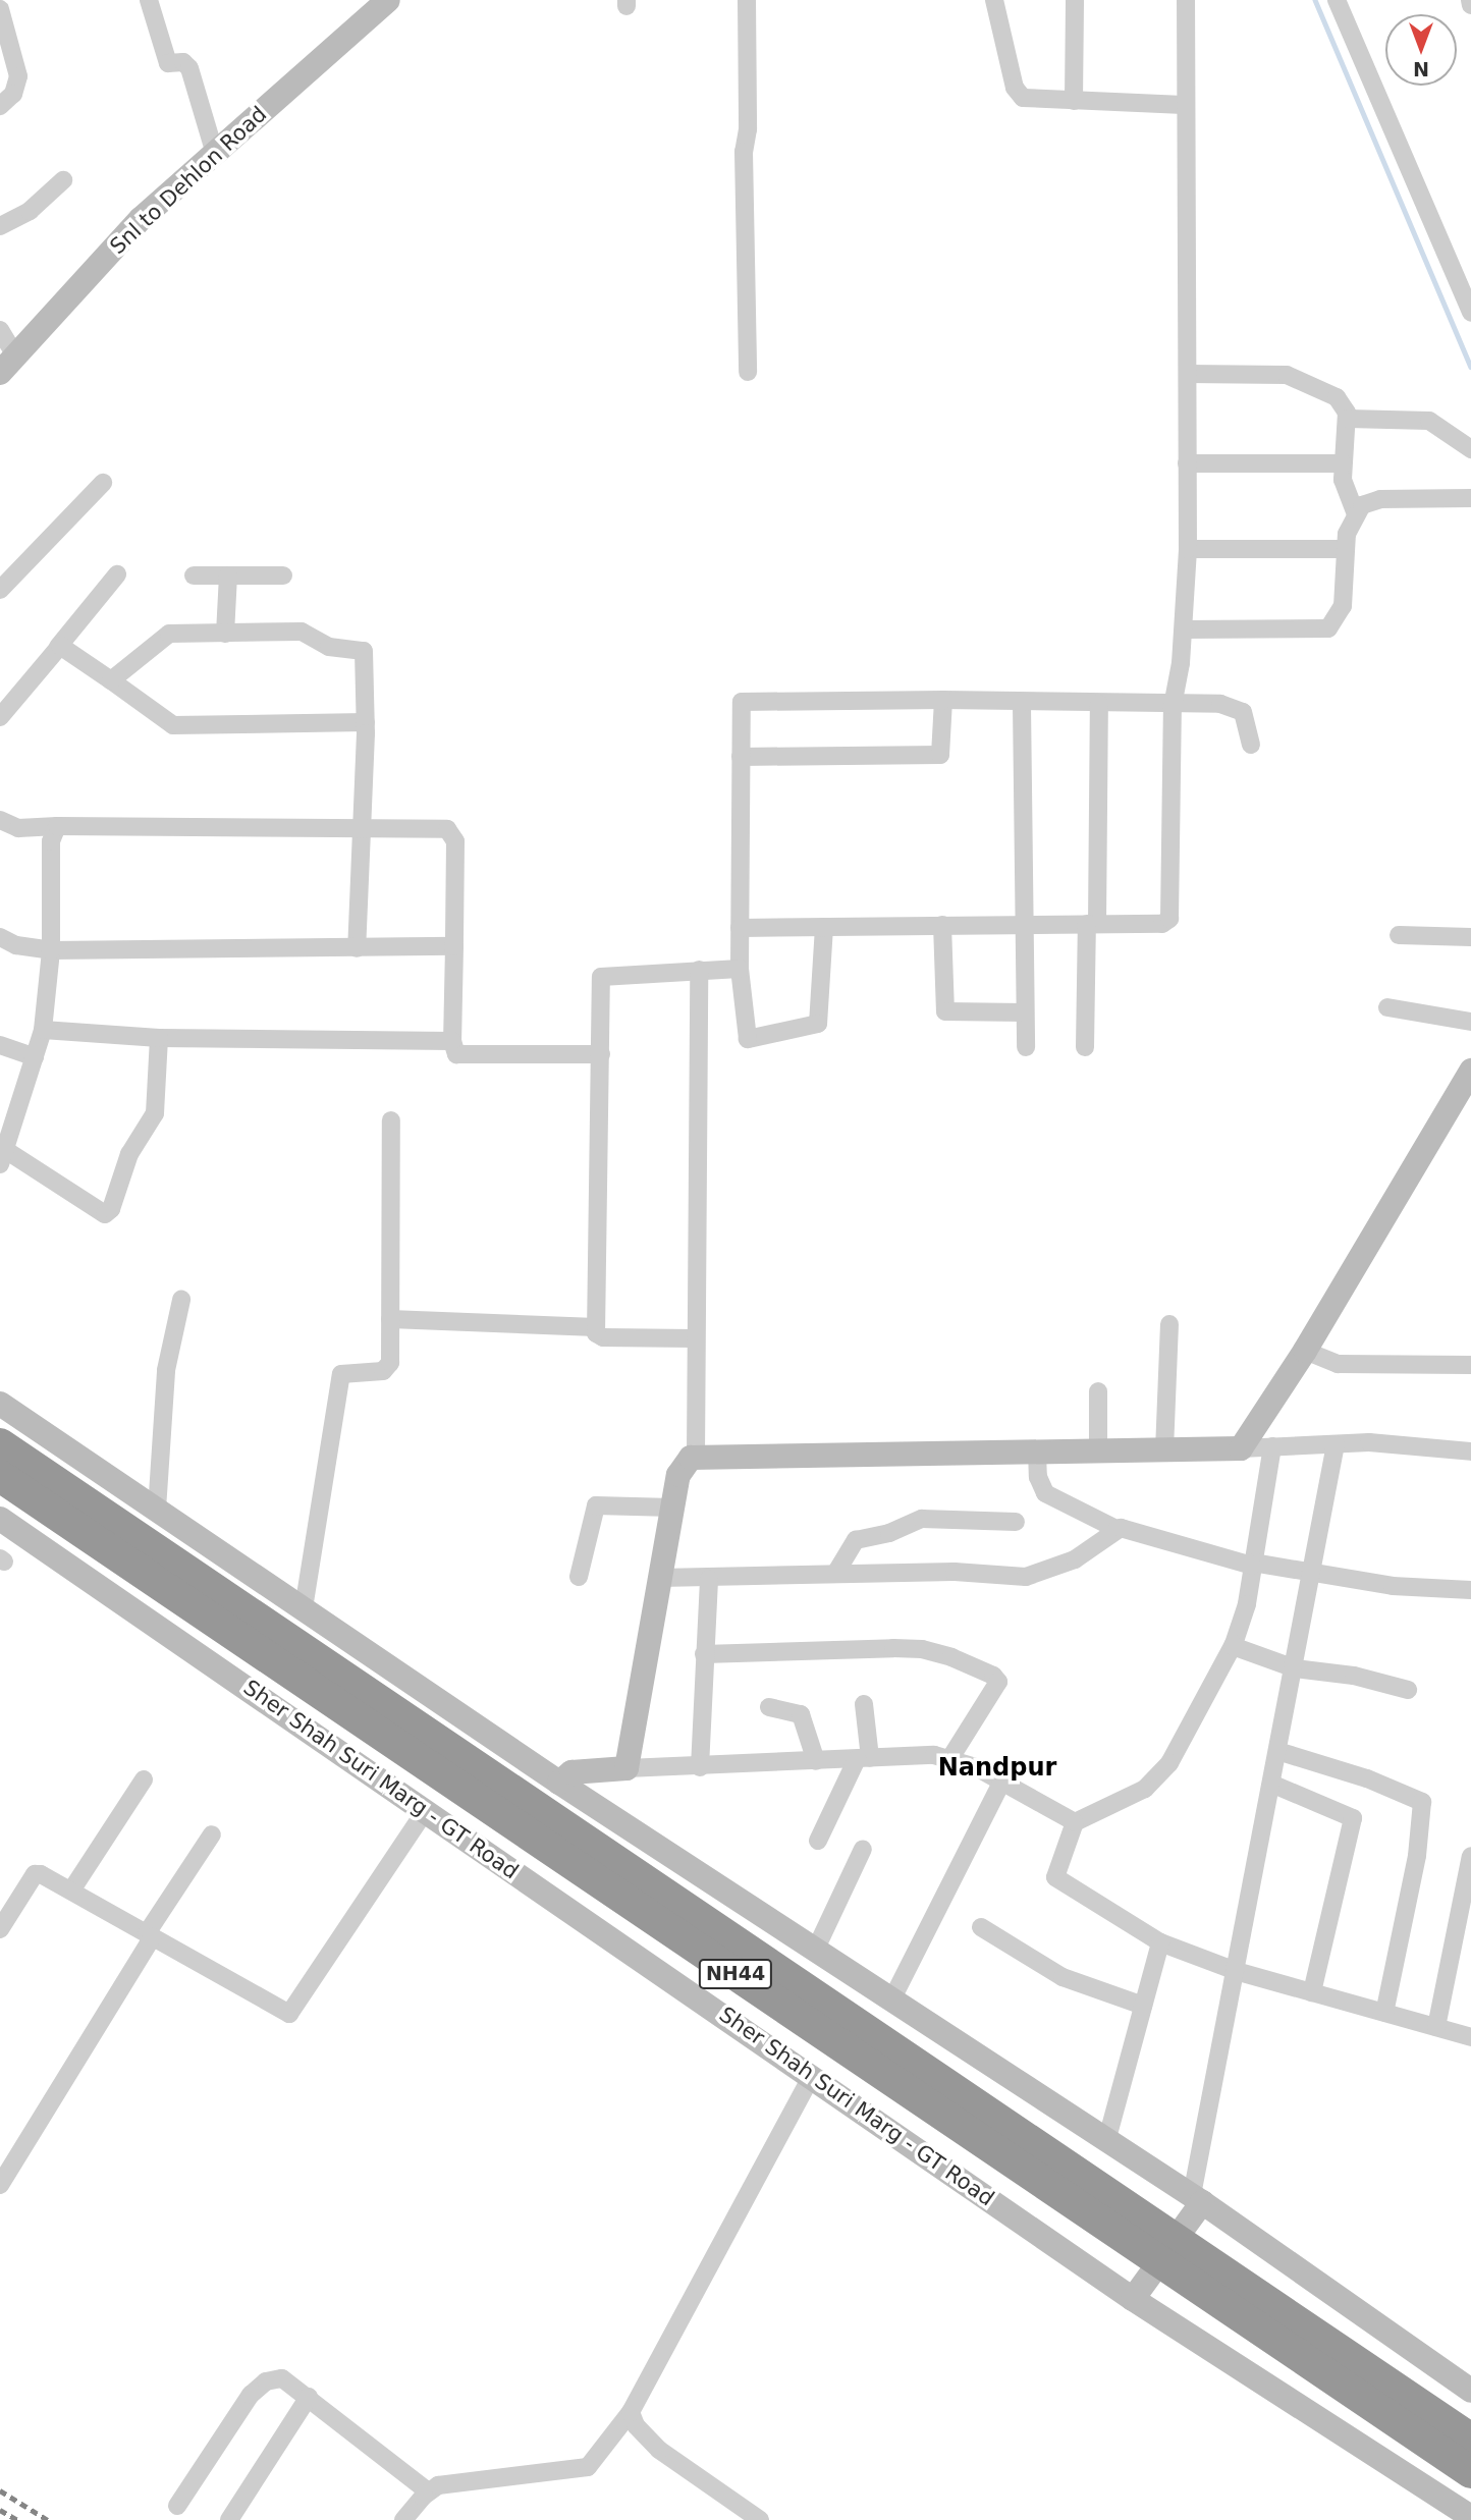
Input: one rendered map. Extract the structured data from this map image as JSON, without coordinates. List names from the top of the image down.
{
  "streets": {
    "highway": ["Sher Shah Suri Marg - GT Road", "NH44"],
    "street": ["Snl to Dehlon Road"]
  },
  "districts": ["Nandpur"],
  "north": "bottom"
}
